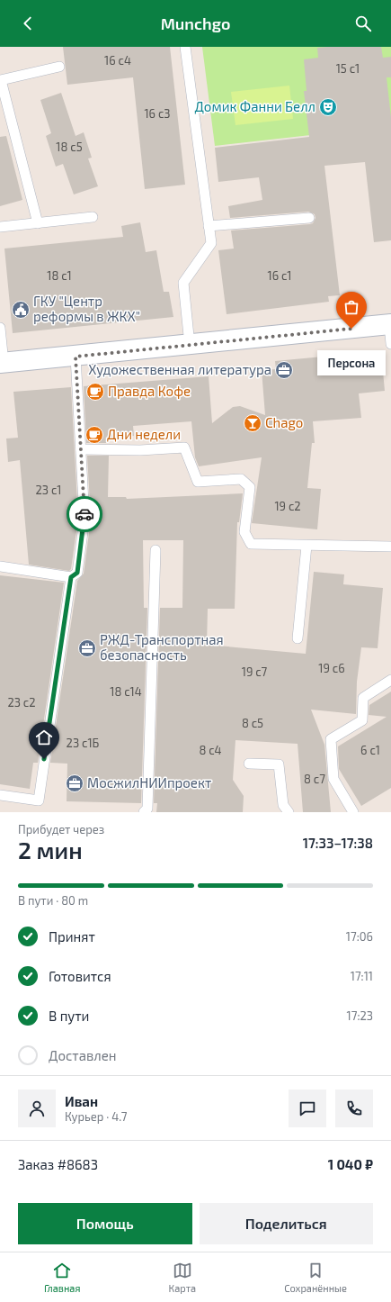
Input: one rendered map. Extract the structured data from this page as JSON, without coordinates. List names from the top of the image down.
{
  "places": {
    "theatre": ["Домик Фанни Белл"],
    "public building": ["ГКУ \"Центр реформы в ЖКХ\""],
    "other": ["Персона"],
    "office": ["Художественная литература", "РЖД-Транспортная безопасность", "МосжилНИИпроект"],
    "cafe": ["Правда Кофе", "Дни недели"],
    "bar": ["Chago"]
  },
  "house_numbers": [
    "16 с4",
    "15 с1",
    "16 с3",
    "18 с5",
    "18 с1",
    "16 с1",
    "23 с1",
    "19 с2",
    "19 с6",
    "19 с7",
    "18 с14",
    "23 с2",
    "8 с5",
    "23 с1Б",
    "8 с4",
    "6 с1",
    "8 с7"
  ],
  "page": {
    "header": "Munchgo",
    "bubble": "Персона",
    "heading": ["2 мин", "Прибудет через", "17:33–17:38"],
    "panel": [
      "Иван",
      "Курьер · 4.7",
      "Заказ #8683",
      "1 040 ₽"
    ],
    "bar": "В пути · 80 m",
    "list": [
      ["Принят", "17:06"],
      ["Готовится", "17:11"],
      ["В пути", "17:23"],
      "Доставлен"
    ],
    "buttons": ["Помощь", "Поделиться"],
    "tabs": ["Главная", "Карта", "Сохранённые"]
  }
}
